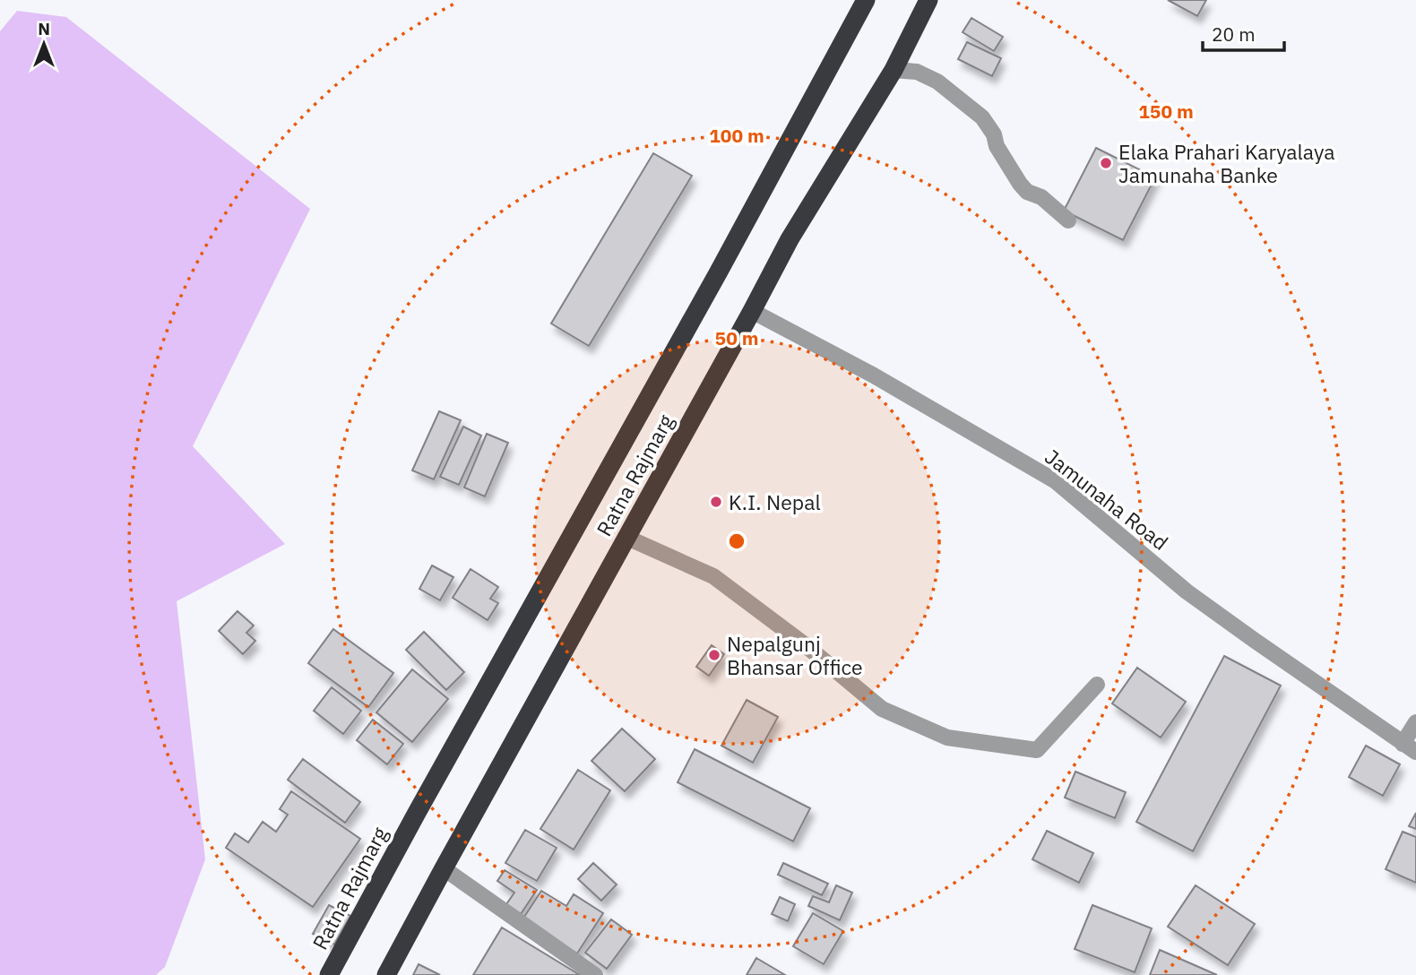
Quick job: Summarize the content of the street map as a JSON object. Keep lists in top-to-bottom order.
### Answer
{
  "streets": {
    "highway": ["Ratna Rajmarg"],
    "street": ["Jamunaha Road"]
  },
  "crossings": [
    ["Ratna Rajmarg", "Jamunaha Road"]
  ],
  "places": ["Elaka Prahari Karyalaya Jamunaha Banke", "K.I. Nepal", "Nepalgunj Bhansar Office"],
  "scale_bar": "20 m",
  "north": "top",
  "rings": ["150 m", "100 m", "50 m"]
}
